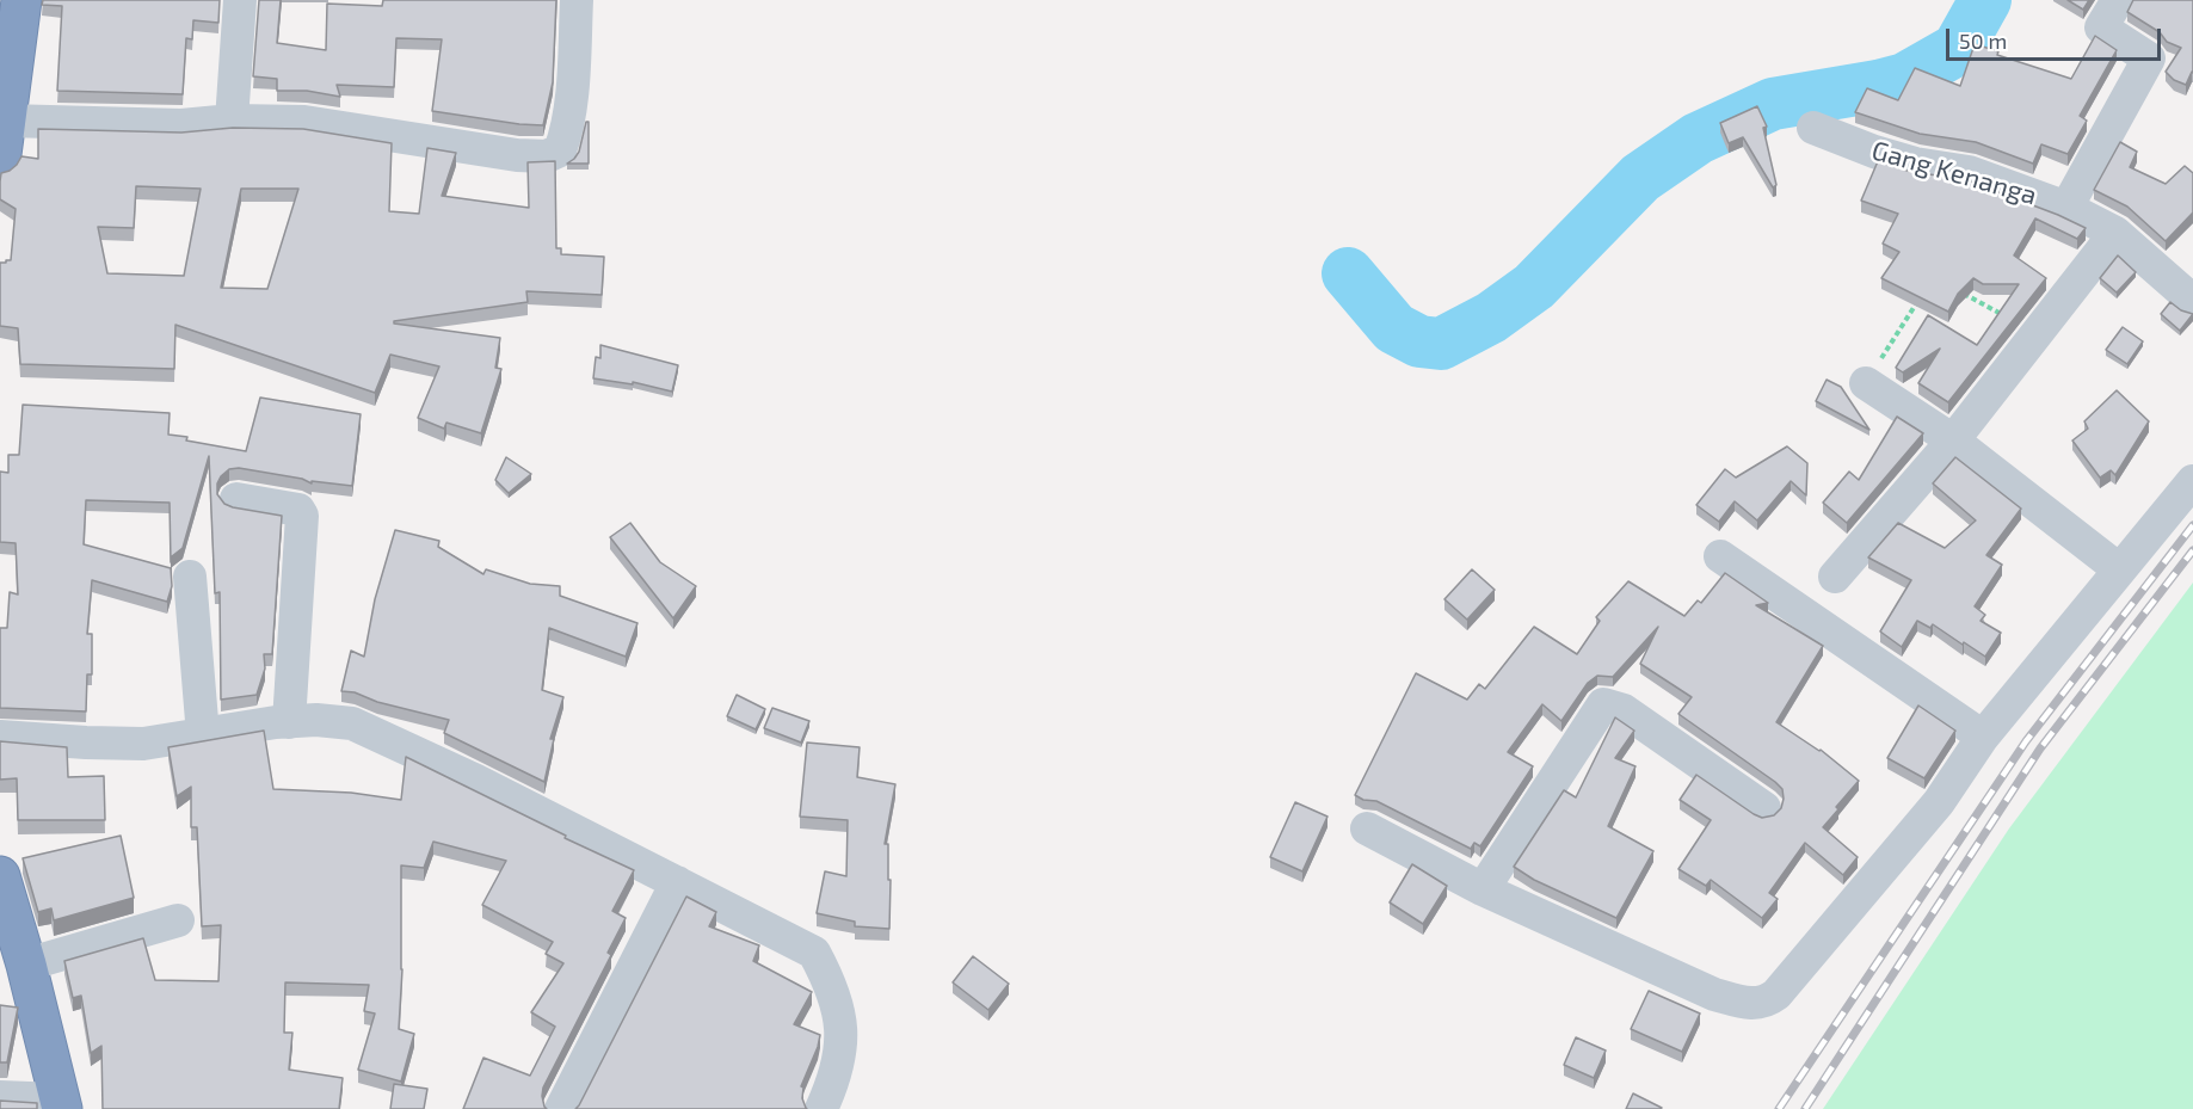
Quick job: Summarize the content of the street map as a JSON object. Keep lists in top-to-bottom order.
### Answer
{
  "streets": {
    "street": ["Gang Kenanga"]
  },
  "scale_bar": "50 m"
}
